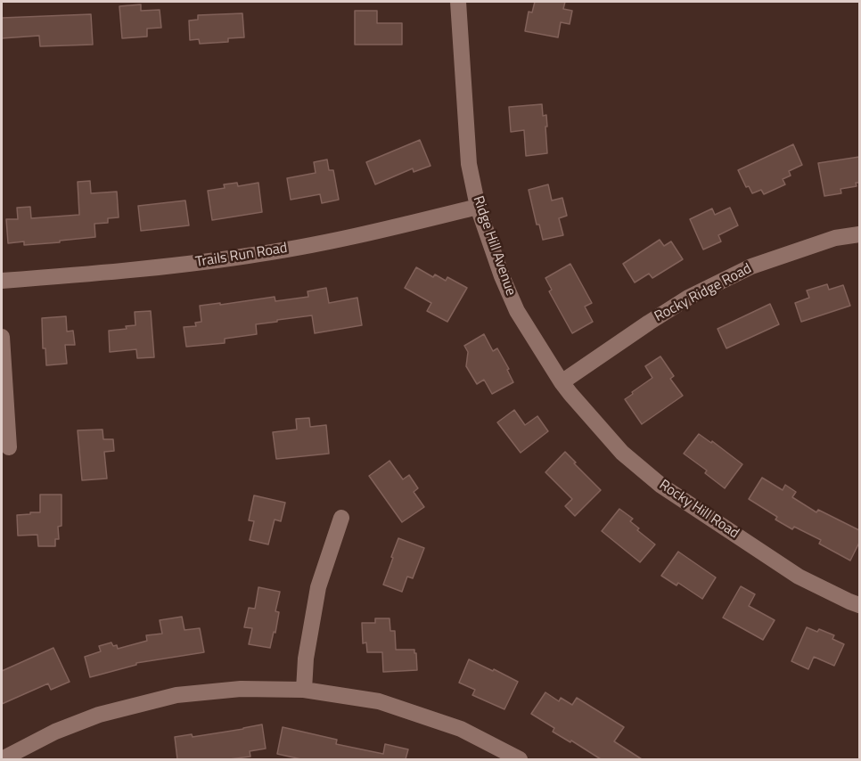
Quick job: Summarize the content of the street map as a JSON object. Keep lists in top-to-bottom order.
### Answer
{
  "streets": {
    "street": [
      "Ridge Hill Avenue",
      "Trails Run Road",
      "Rocky Ridge Road",
      "Rocky Hill Road"
    ]
  },
  "crossings": [
    ["Ridge Hill Avenue", "Trails Run Road"],
    ["Ridge Hill Avenue", "Rocky Ridge Road"],
    ["Ridge Hill Avenue", "Rocky Hill Road"],
    ["Rocky Ridge Road", "Rocky Hill Road"]
  ]
}
